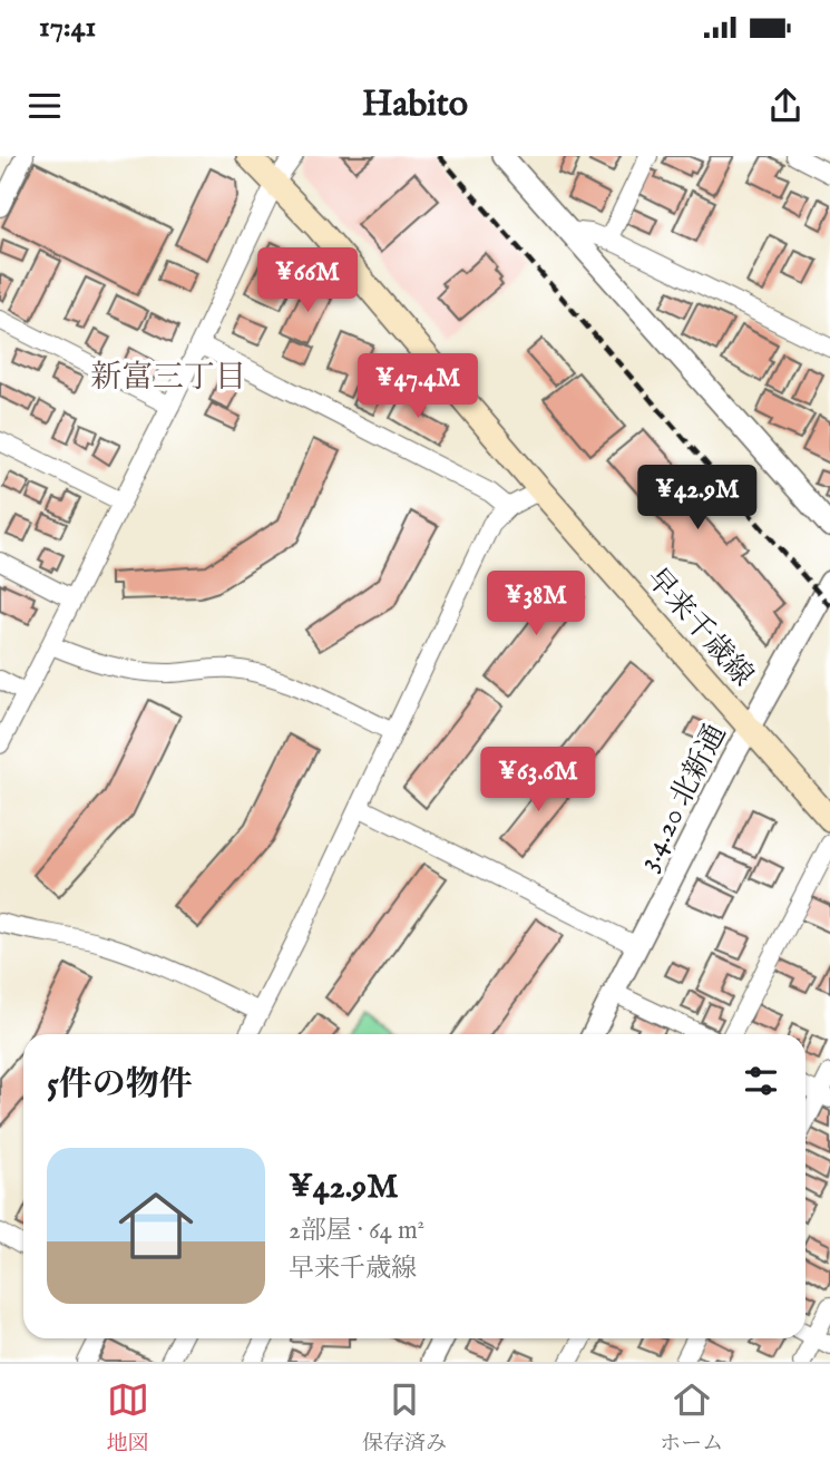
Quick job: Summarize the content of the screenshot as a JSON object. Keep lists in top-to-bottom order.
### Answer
{
  "streets": {
    "main road": ["早来千歳線"],
    "street": ["3.4.20 北新通"]
  },
  "crossings": [
    ["早来千歳線", "3.4.20 北新通"]
  ],
  "districts": ["新富三丁目"],
  "page": {
    "status": "17:41",
    "header": "Habito",
    "price": [
      "¥66M",
      "¥47.4M",
      "¥42.9M",
      "¥38M",
      "¥63.6M"
    ],
    "heading": "5件の物件",
    "list": [
      {
        "name": "¥42.9M",
        "note": "2部屋 · 64 m² · 早来千歳線"
      }
    ],
    "tabs": ["地図", "保存済み", "ホーム"]
  }
}
